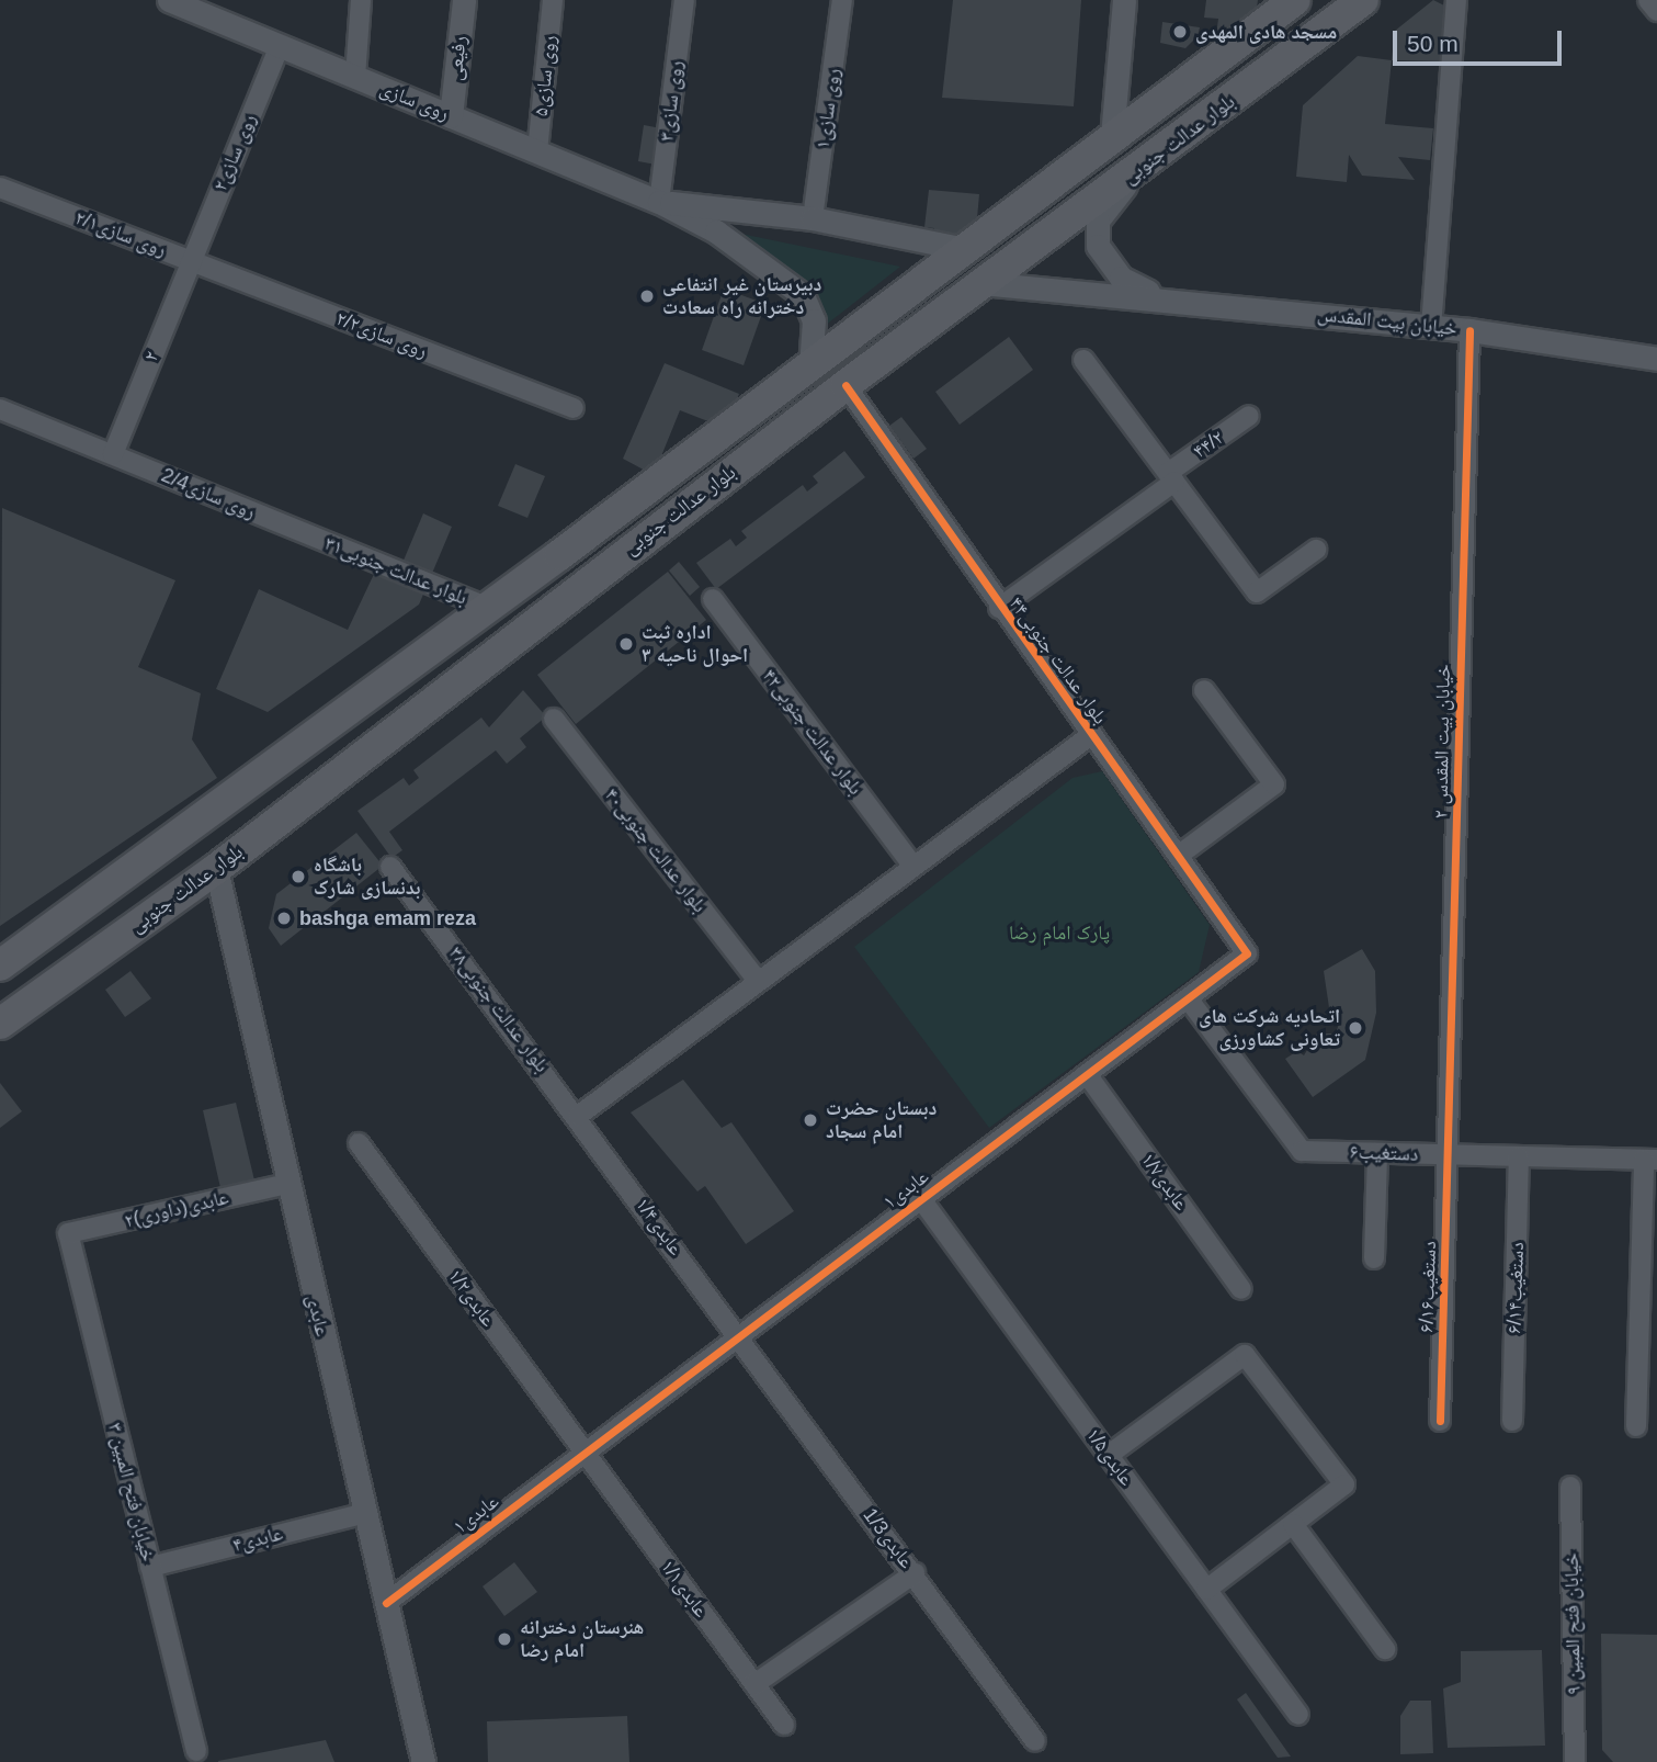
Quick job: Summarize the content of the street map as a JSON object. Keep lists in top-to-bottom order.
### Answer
{
  "streets": {
    "main road": ["بلوار عدالت جنوبی"],
    "street": [
      "رفیعی",
      "روی سازی۵",
      "روی سازی",
      "روی سازی۳",
      "روی سازی۱",
      "روی سازی۲",
      "روی سازی۲/۱",
      "خیابان بیت المقدس",
      "روی سازی۲/۲",
      "۲",
      "۴۴/۲",
      "روی سازی2/4",
      "بلوار عدالت جنوبی۳۱",
      "بلوار عدالت جنوبی۴۴",
      "بلوار عدالت جنوبی۴۲",
      "خیابان بیت المقدس ۲",
      "بلوار عدالت جنوبی۴۰",
      "بلوار عدالت جنوبی۳۸",
      "دستغیب۶",
      "عابدی۱/۷",
      "۱عابدی",
      "۲عابدی(داوری)",
      "عابدی۱/۴",
      "دستغیب۶/۱۶",
      "دستغیب۶/۱۴",
      "عابدی۱/۲",
      "عابدی",
      "عابدی۱/۵",
      "خیابان فتح المبین ۳",
      "عابدی۱",
      "عابدی1/3",
      "عابدی۴",
      "عابدی۱/۱",
      "خیابان فتح المبین ۹"
    ]
  },
  "crossings": [
    ["رفیعی", "روی سازی"],
    ["روی سازی۵", "روی سازی"],
    ["روی سازی", "روی سازی۳"],
    ["روی سازی", "روی سازی۲"],
    ["بلوار عدالت جنوبی", "خیابان بیت المقدس"],
    ["بلوار عدالت جنوبی", "بلوار عدالت جنوبی۳۱"],
    ["بلوار عدالت جنوبی", "بلوار عدالت جنوبی۴۴"],
    ["بلوار عدالت جنوبی", "عابدی"],
    ["روی سازی۲", "روی سازی۲/۱"],
    ["روی سازی۲", "روی سازی۲/۲"],
    ["روی سازی۲", "۲"],
    ["روی سازی۲/۱", "روی سازی۲/۲"],
    ["روی سازی۲/۱", "۲"],
    ["خیابان بیت المقدس", "خیابان بیت المقدس ۲"],
    ["روی سازی۲/۲", "۲"],
    ["۲", "روی سازی2/4"],
    ["۴۴/۲", "بلوار عدالت جنوبی۴۴"],
    ["روی سازی2/4", "بلوار عدالت جنوبی۳۱"],
    ["بلوار عدالت جنوبی۴۴", "۱عابدی"],
    ["خیابان بیت المقدس ۲", "دستغیب۶"],
    ["خیابان بیت المقدس ۲", "دستغیب۶/۱۶"],
    ["بلوار عدالت جنوبی۳۸", "عابدی۱/۴"],
    ["دستغیب۶", "۱عابدی"],
    ["دستغیب۶", "دستغیب۶/۱۶"],
    ["دستغیب۶", "دستغیب۶/۱۴"],
    ["عابدی۱/۷", "۱عابدی"],
    ["۱عابدی", "عابدی۱/۴"],
    ["۱عابدی", "عابدی۱/۲"],
    ["۱عابدی", "عابدی۱/۵"],
    ["۱عابدی", "عابدی۱"],
    ["۱عابدی", "عابدی1/3"],
    ["۱عابدی", "عابدی۱/۱"],
    ["۲عابدی(داوری)", "عابدی"],
    ["۲عابدی(داوری)", "خیابان فتح المبین ۳"],
    ["عابدی۱/۴", "عابدی1/3"],
    ["عابدی۱/۲", "عابدی۱"],
    ["عابدی۱/۲", "عابدی۱/۱"],
    ["عابدی", "عابدی۱"],
    ["عابدی", "عابدی۴"],
    ["خیابان فتح المبین ۳", "عابدی۴"],
    ["عابدی۱", "عابدی۱/۱"]
  ],
  "parks": ["پارک امام رضا"],
  "places": [
    "مسجد هادی المهدی",
    "دبیرستان غیر انتفاعی دخترانه راه سعادت",
    "اداره ثبت احوال ناحیه ۳",
    "باشگاه بدنسازی شارک",
    "bashga emam reza",
    "اتحادیه شرکت های تعاونی کشاورزی",
    "دبستان حضرت امام سجاد",
    "هنرستان دخترانه امام رضا"
  ],
  "scale_bar": "50 m"
}
